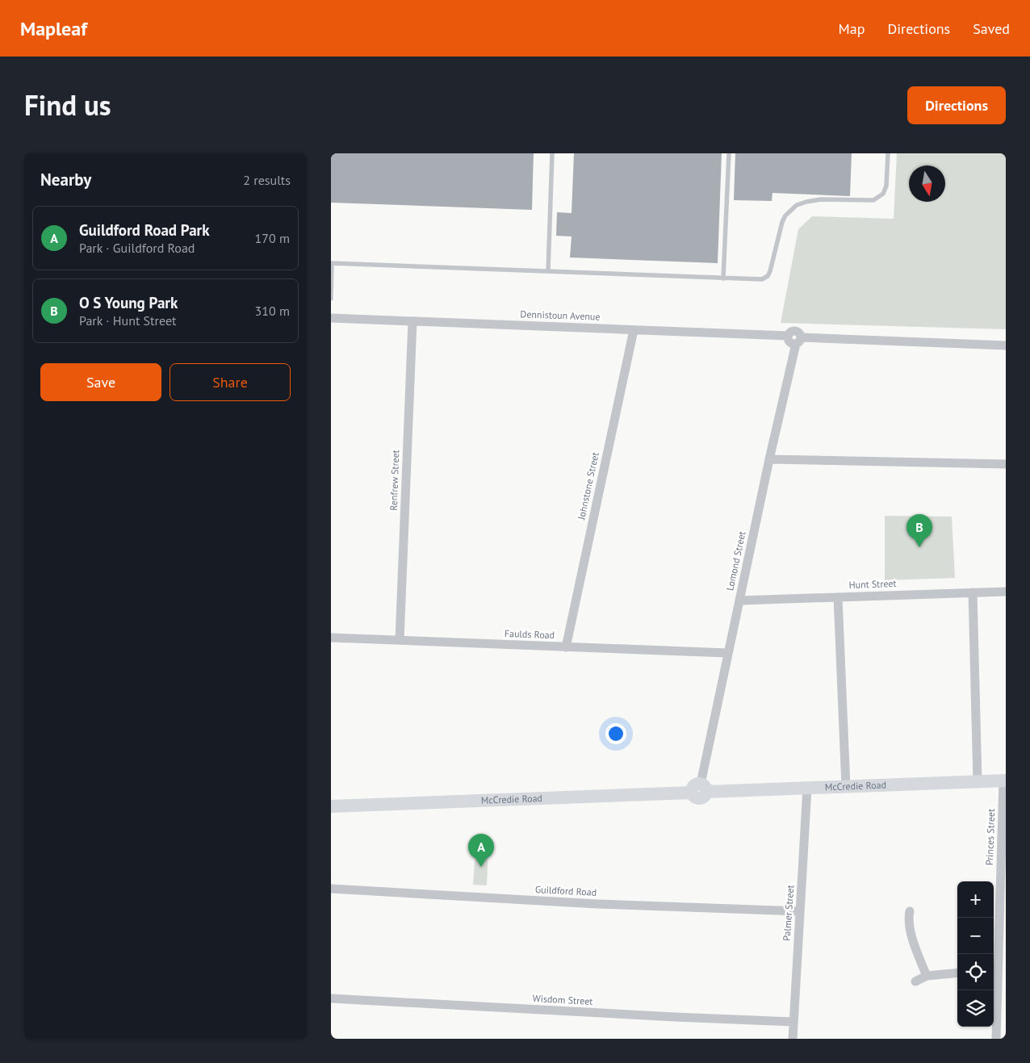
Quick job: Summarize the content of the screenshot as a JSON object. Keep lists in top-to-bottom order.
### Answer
{
  "streets": {
    "main road": ["McCredie Road"],
    "street": [
      "Dennistoun Avenue",
      "Renfrew Street",
      "Johnstone Street",
      "Lomond Street",
      "Hunt Street",
      "Faulds Road",
      "Princes Street",
      "Guildford Road",
      "Palmer Street",
      "Wisdom Street"
    ]
  },
  "crossings": [
    ["Dennistoun Avenue", "Renfrew Street"],
    ["Dennistoun Avenue", "Johnstone Street"],
    ["Dennistoun Avenue", "Lomond Street"],
    ["Renfrew Street", "Faulds Road"],
    ["Johnstone Street", "Faulds Road"],
    ["Lomond Street", "Hunt Street"],
    ["Lomond Street", "Faulds Road"],
    ["Lomond Street", "McCredie Road"],
    ["McCredie Road", "Princes Street"],
    ["McCredie Road", "Palmer Street"],
    ["Guildford Road", "Palmer Street"],
    ["Palmer Street", "Wisdom Street"]
  ],
  "north": "bottom",
  "page": {
    "header": "Mapleaf",
    "nav": ["Map", "Directions", "Saved"],
    "title": "Find us",
    "buttons": [
      "Directions",
      ["Save", "Share"]
    ],
    "heading": ["Nearby", "2 results"],
    "list": [
      {
        "mark": "A",
        "name": "Guildford Road Park",
        "note": "Park · Guildford Road",
        "value": "170 m"
      },
      {
        "mark": "B",
        "name": "O S Young Park",
        "note": "Park · Hunt Street",
        "value": "310 m"
      }
    ],
    "pins": ["B", "A"],
    "map_buttons": ["+", "−"]
  }
}
